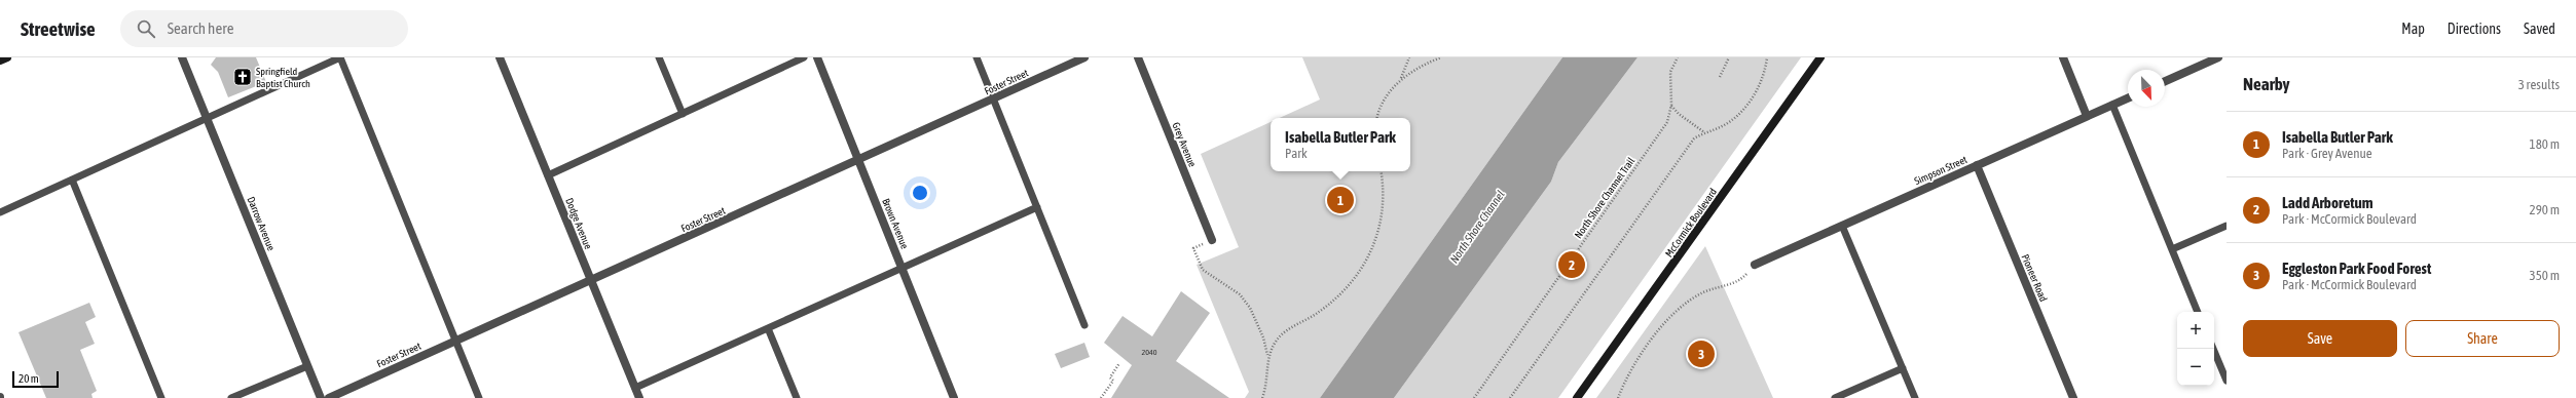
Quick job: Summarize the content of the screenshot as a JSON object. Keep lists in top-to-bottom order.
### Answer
{
  "streets": {
    "main road": ["McCormick Boulevard"],
    "street": [
      "Foster Street",
      "Grey Avenue",
      "Simpson Street",
      "Darrow Avenue",
      "Dodge Avenue",
      "Brown Avenue",
      "Pioneer Road"
    ],
    "path": ["North Shore Channel Trail"]
  },
  "crossings": [
    ["Foster Street", "Dodge Avenue"],
    ["Foster Street", "Brown Avenue"],
    ["Simpson Street", "Pioneer Road"]
  ],
  "water": ["North Shore Channel"],
  "places": {
    "church": ["Springfield Baptist Church"]
  },
  "house_numbers": ["2040"],
  "scale_bar": "20 m",
  "north": "bottom right",
  "page": {
    "header": "Streetwise",
    "search": "Search here",
    "nav": ["Map", "Directions", "Saved"],
    "heading": ["Nearby", "3 results"],
    "list": [
      {
        "mark": "1",
        "name": "Isabella Butler Park",
        "note": "Park · Grey Avenue",
        "value": "180 m"
      },
      {
        "mark": "2",
        "name": "Ladd Arboretum",
        "note": "Park · McCormick Boulevard",
        "value": "290 m"
      },
      {
        "mark": "3",
        "name": "Eggleston Park Food Forest",
        "note": "Park · McCormick Boulevard",
        "value": "350 m"
      }
    ],
    "popup": ["Isabella Butler Park", "Park"],
    "pins": ["1", "2", "3"],
    "buttons": ["Save", "Share"],
    "map_buttons": ["+", "−"],
    "scale": "20 m"
  }
}
